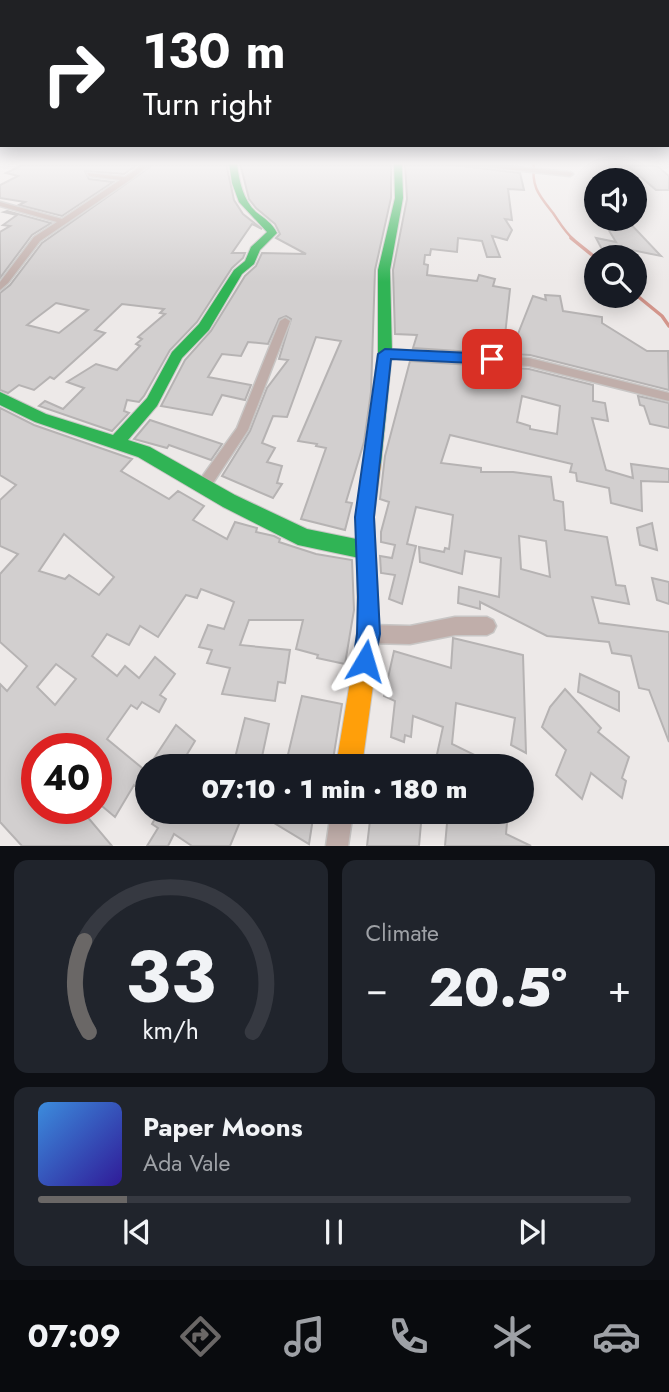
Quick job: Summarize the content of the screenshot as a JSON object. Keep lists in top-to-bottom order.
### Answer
{
  "page": {
    "turn": ["130 m", "Turn right"],
    "limit": "40",
    "trip": "07:10 · 1 min · 180 m",
    "tile": "Climate",
    "heat": ["−", "20.5°", "+"],
    "song": ["Paper Moons", "Ada Vale"],
    "tabs": "07:09",
    "gauge": ["33", "km/h"]
  }
}
